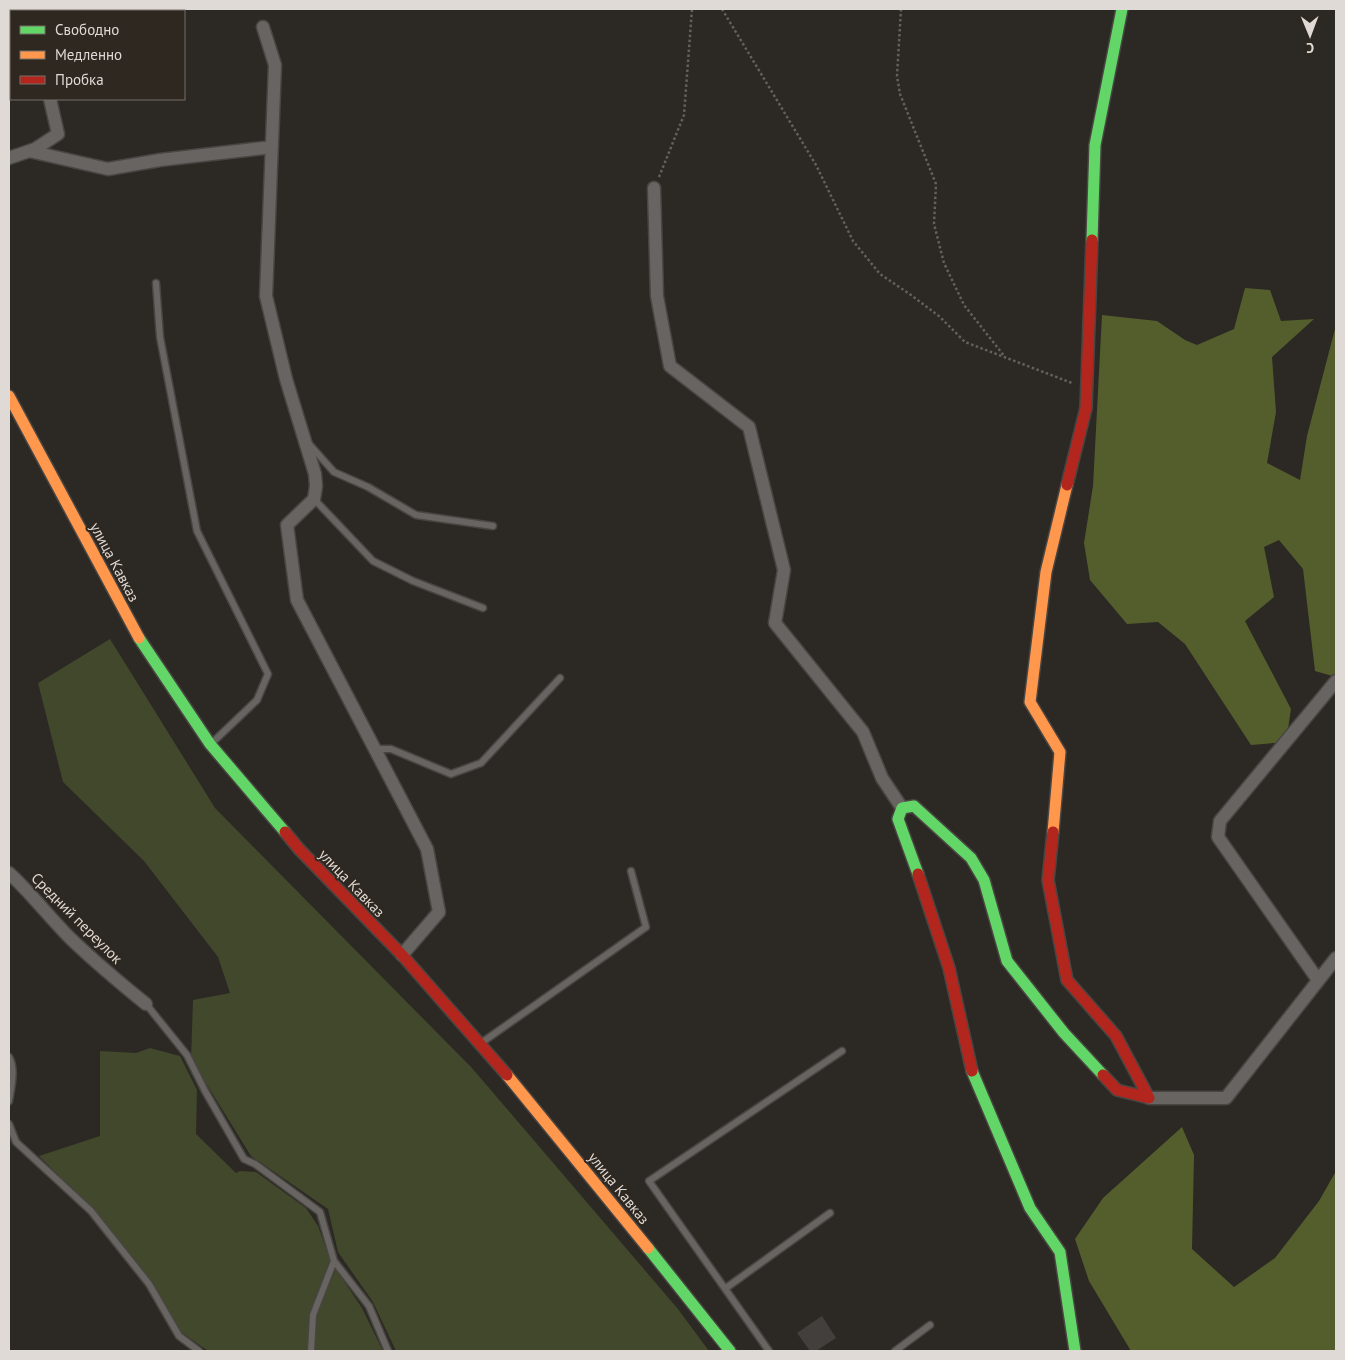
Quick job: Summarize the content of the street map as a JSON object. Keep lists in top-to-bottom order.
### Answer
{
  "streets": {
    "main road": ["улица Кавказ"],
    "street": ["Средний переулок"]
  },
  "legend": ["Свободно", "Медленно", "Пробка"],
  "north": "bottom"
}
